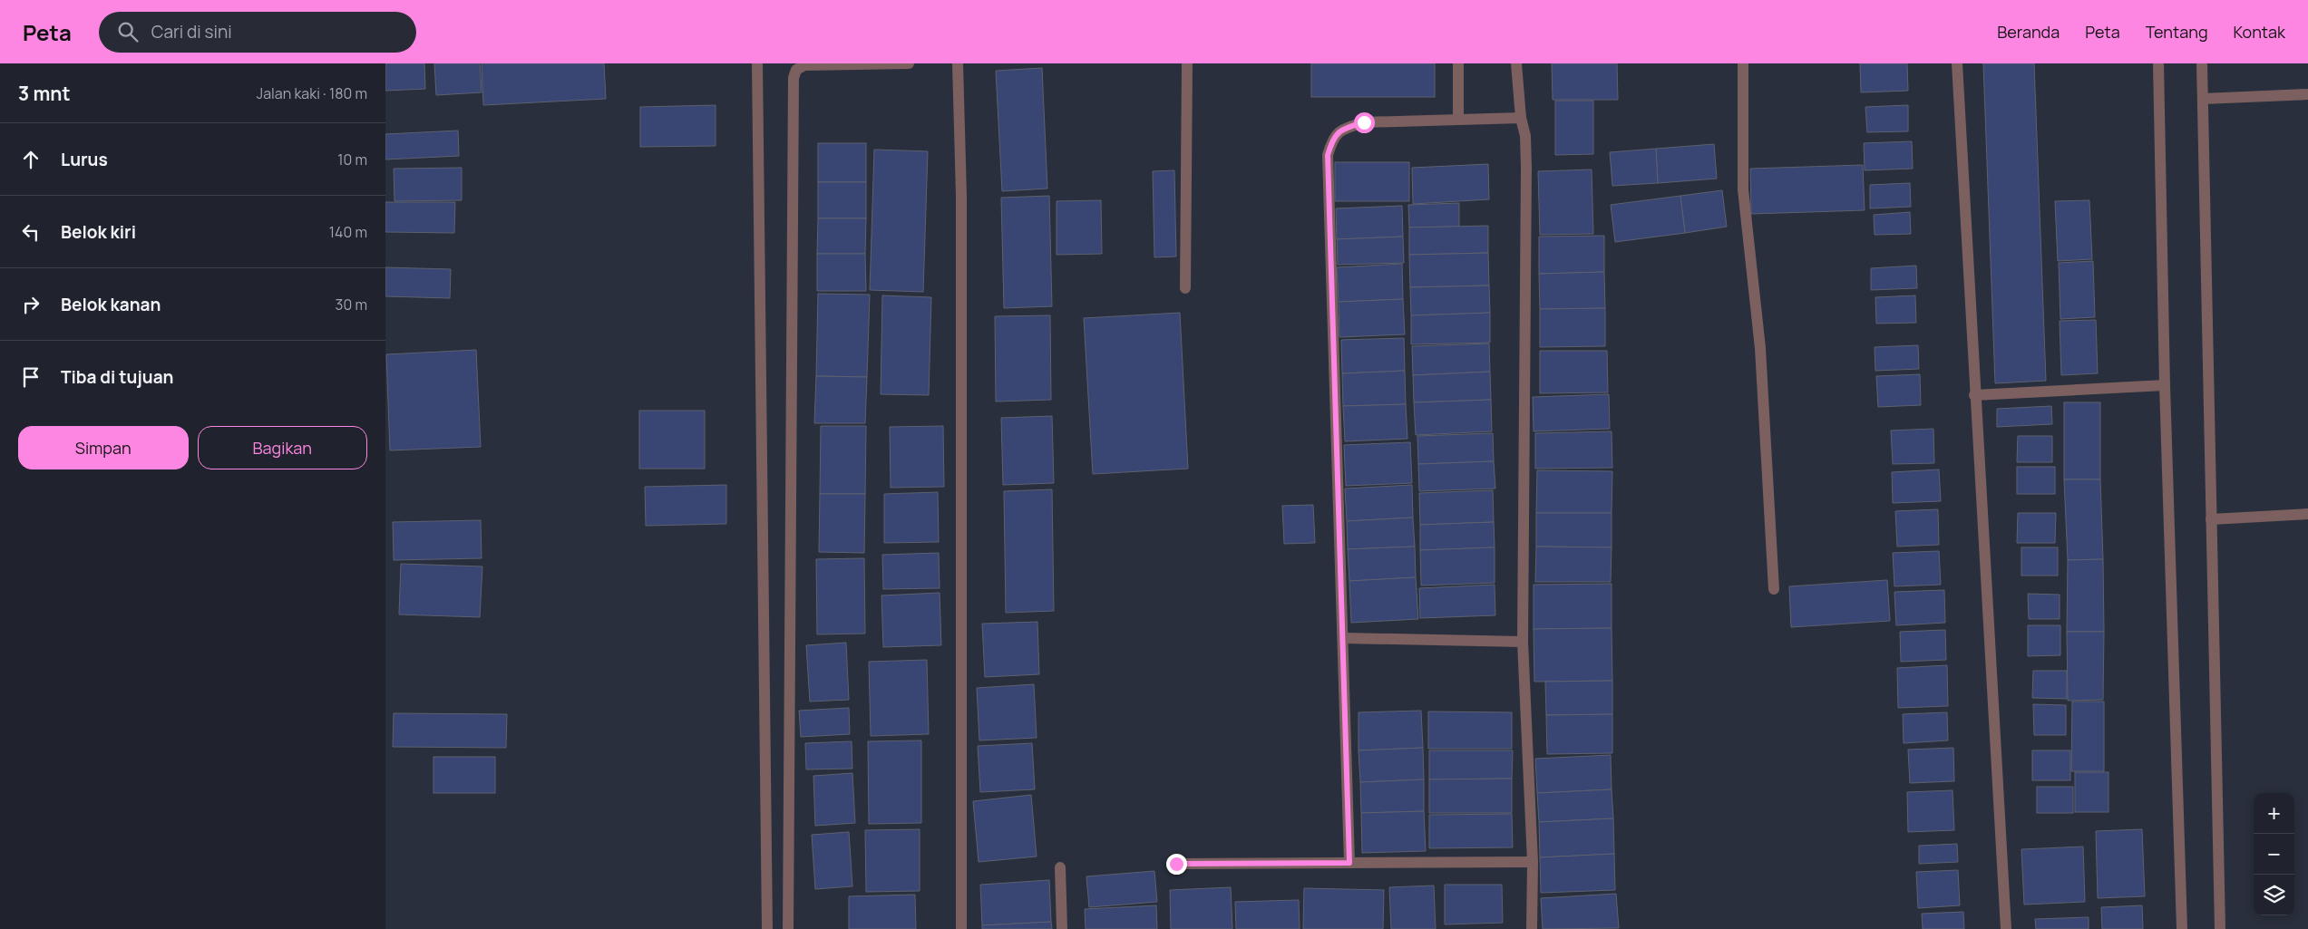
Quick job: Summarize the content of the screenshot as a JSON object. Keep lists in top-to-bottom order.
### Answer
{
  "page": {
    "header": "Peta",
    "search": "Cari di sini",
    "nav": [
      "Beranda",
      "Peta",
      "Tentang",
      "Kontak"
    ],
    "heading": ["3 mnt", "Jalan kaki · 180 m"],
    "list": [
      ["Lurus", "10 m"],
      ["Belok kiri", "140 m"],
      ["Belok kanan", "30 m"],
      "Tiba di tujuan"
    ],
    "buttons": ["Simpan", "Bagikan"],
    "map_buttons": ["+", "−"]
  }
}
